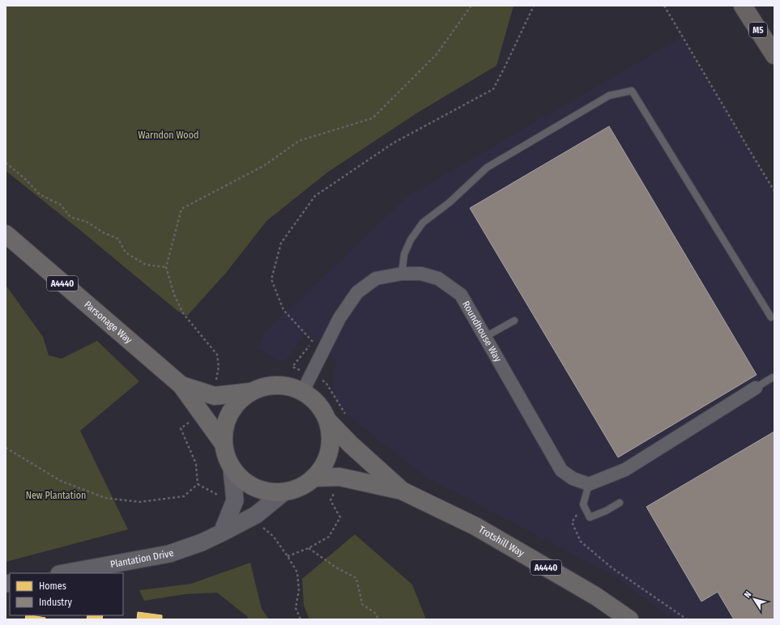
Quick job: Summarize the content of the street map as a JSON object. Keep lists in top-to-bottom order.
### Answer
{
  "streets": {
    "highway": ["M5"],
    "main road": ["A4440", "Parsonage Way", "Trotshill Way"],
    "street": ["Roundhouse Way", "Plantation Drive"]
  },
  "crossings": [
    ["Parsonage Way", "Roundhouse Way"],
    ["Parsonage Way", "Trotshill Way"],
    ["Parsonage Way", "Plantation Drive"],
    ["Roundhouse Way", "Trotshill Way"],
    ["Roundhouse Way", "Plantation Drive"],
    ["Trotshill Way", "Plantation Drive"]
  ],
  "parks": ["Warndon Wood", "New Plantation"],
  "legend": ["Homes", "Industry"],
  "north": "top left"
}
